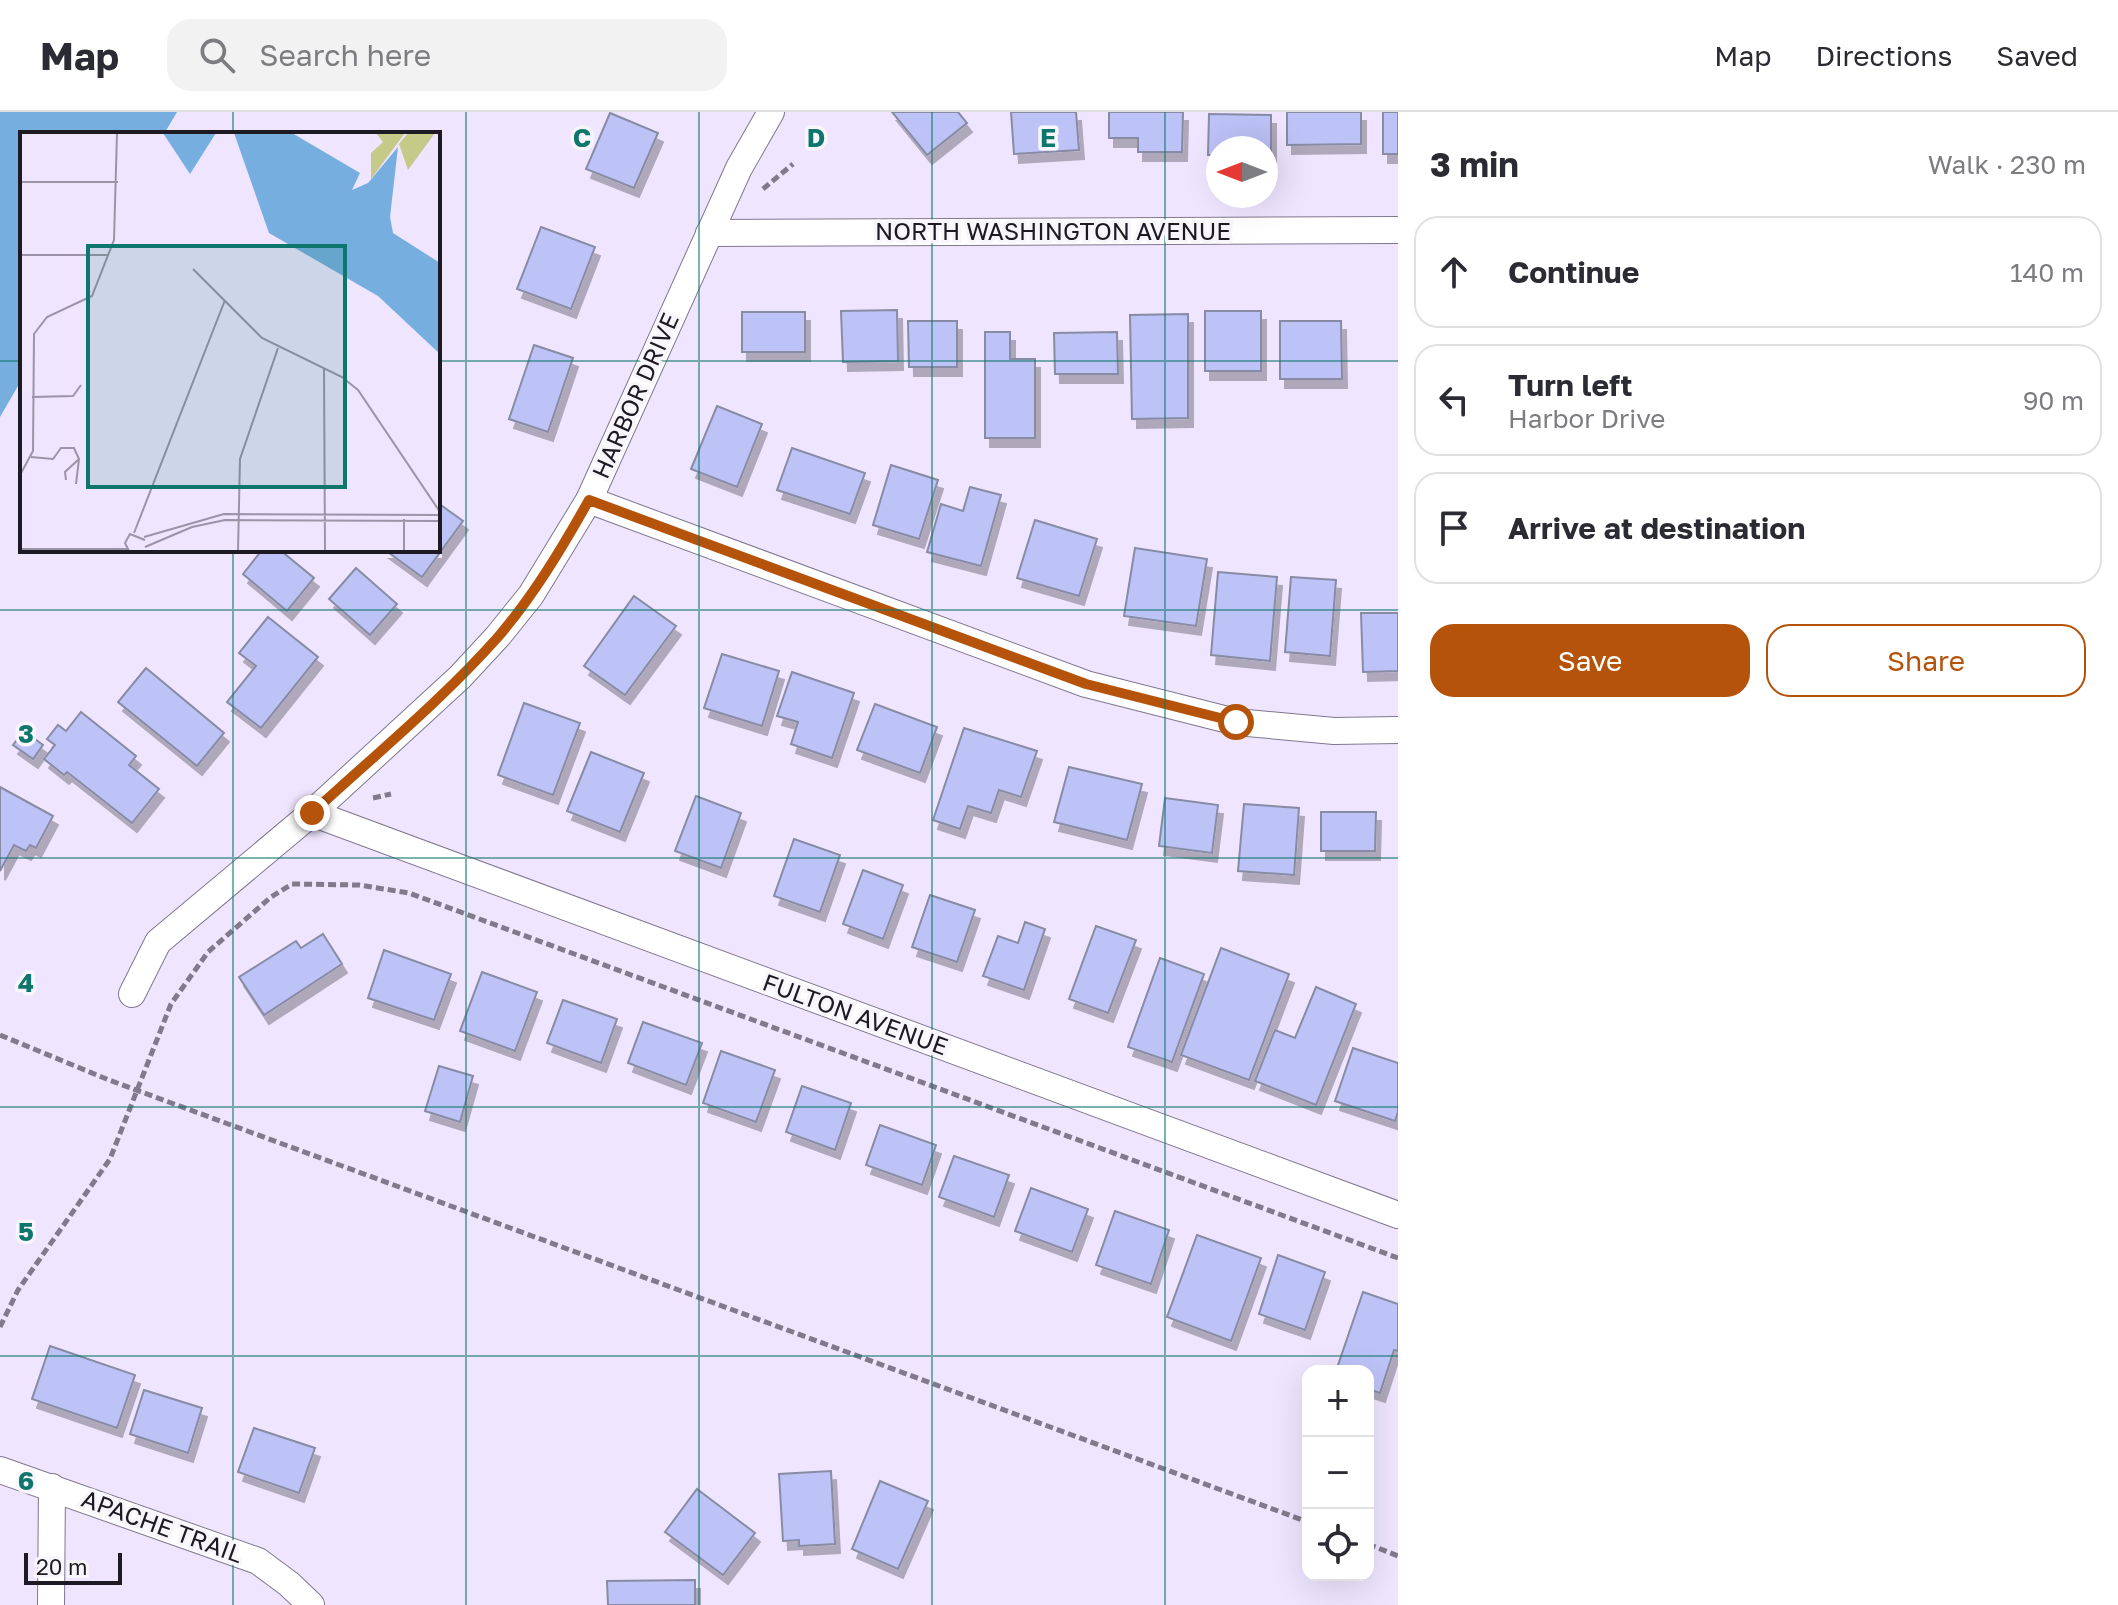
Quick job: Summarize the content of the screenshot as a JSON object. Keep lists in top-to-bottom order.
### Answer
{
  "streets": {
    "street": [
      "NORTH WASHINGTON AVENUE",
      "HARBOR DRIVE",
      "FULTON AVENUE",
      "APACHE TRAIL"
    ]
  },
  "crossings": [
    ["NORTH WASHINGTON AVENUE", "HARBOR DRIVE"],
    ["HARBOR DRIVE", "FULTON AVENUE"]
  ],
  "scale_bar": "20 m",
  "north": "left",
  "page": {
    "header": "Map",
    "search": "Search here",
    "nav": ["Map", "Directions", "Saved"],
    "heading": ["3 min", "Walk · 230 m"],
    "list": [
      ["Continue", "140 m"],
      ["Turn left", "Harbor Drive", "90 m"],
      "Arrive at destination"
    ],
    "buttons": ["Save", "Share"],
    "map_buttons": ["+", "−"],
    "scale": "20 m"
  },
  "grid": {
    "columns": ["C", "D", "E"],
    "rows": [
      "3",
      "4",
      "5",
      "6"
    ]
  }
}
